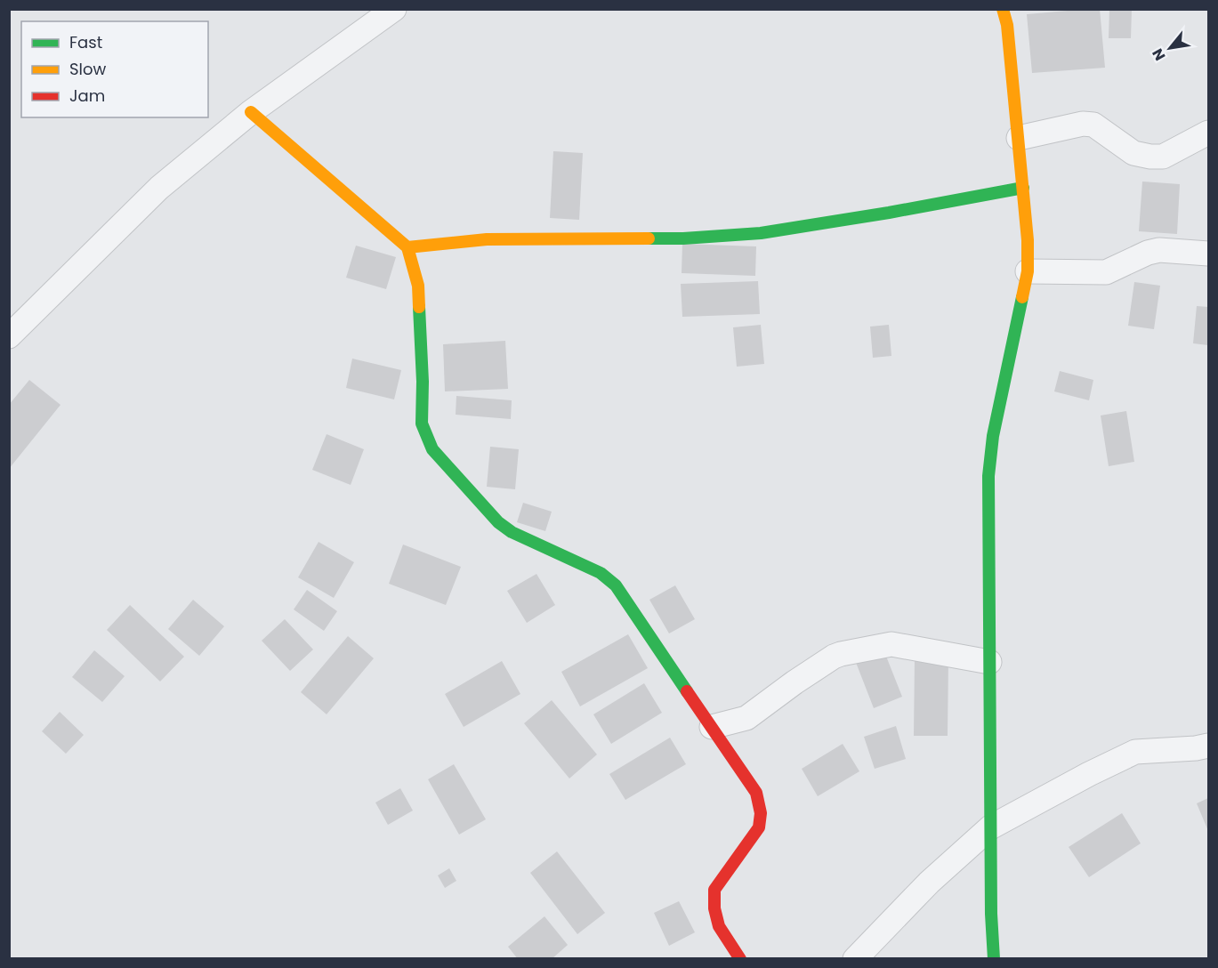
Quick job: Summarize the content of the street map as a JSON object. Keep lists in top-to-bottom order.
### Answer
{
  "legend": ["Fast", "Slow", "Jam"],
  "north": "bottom left"
}
